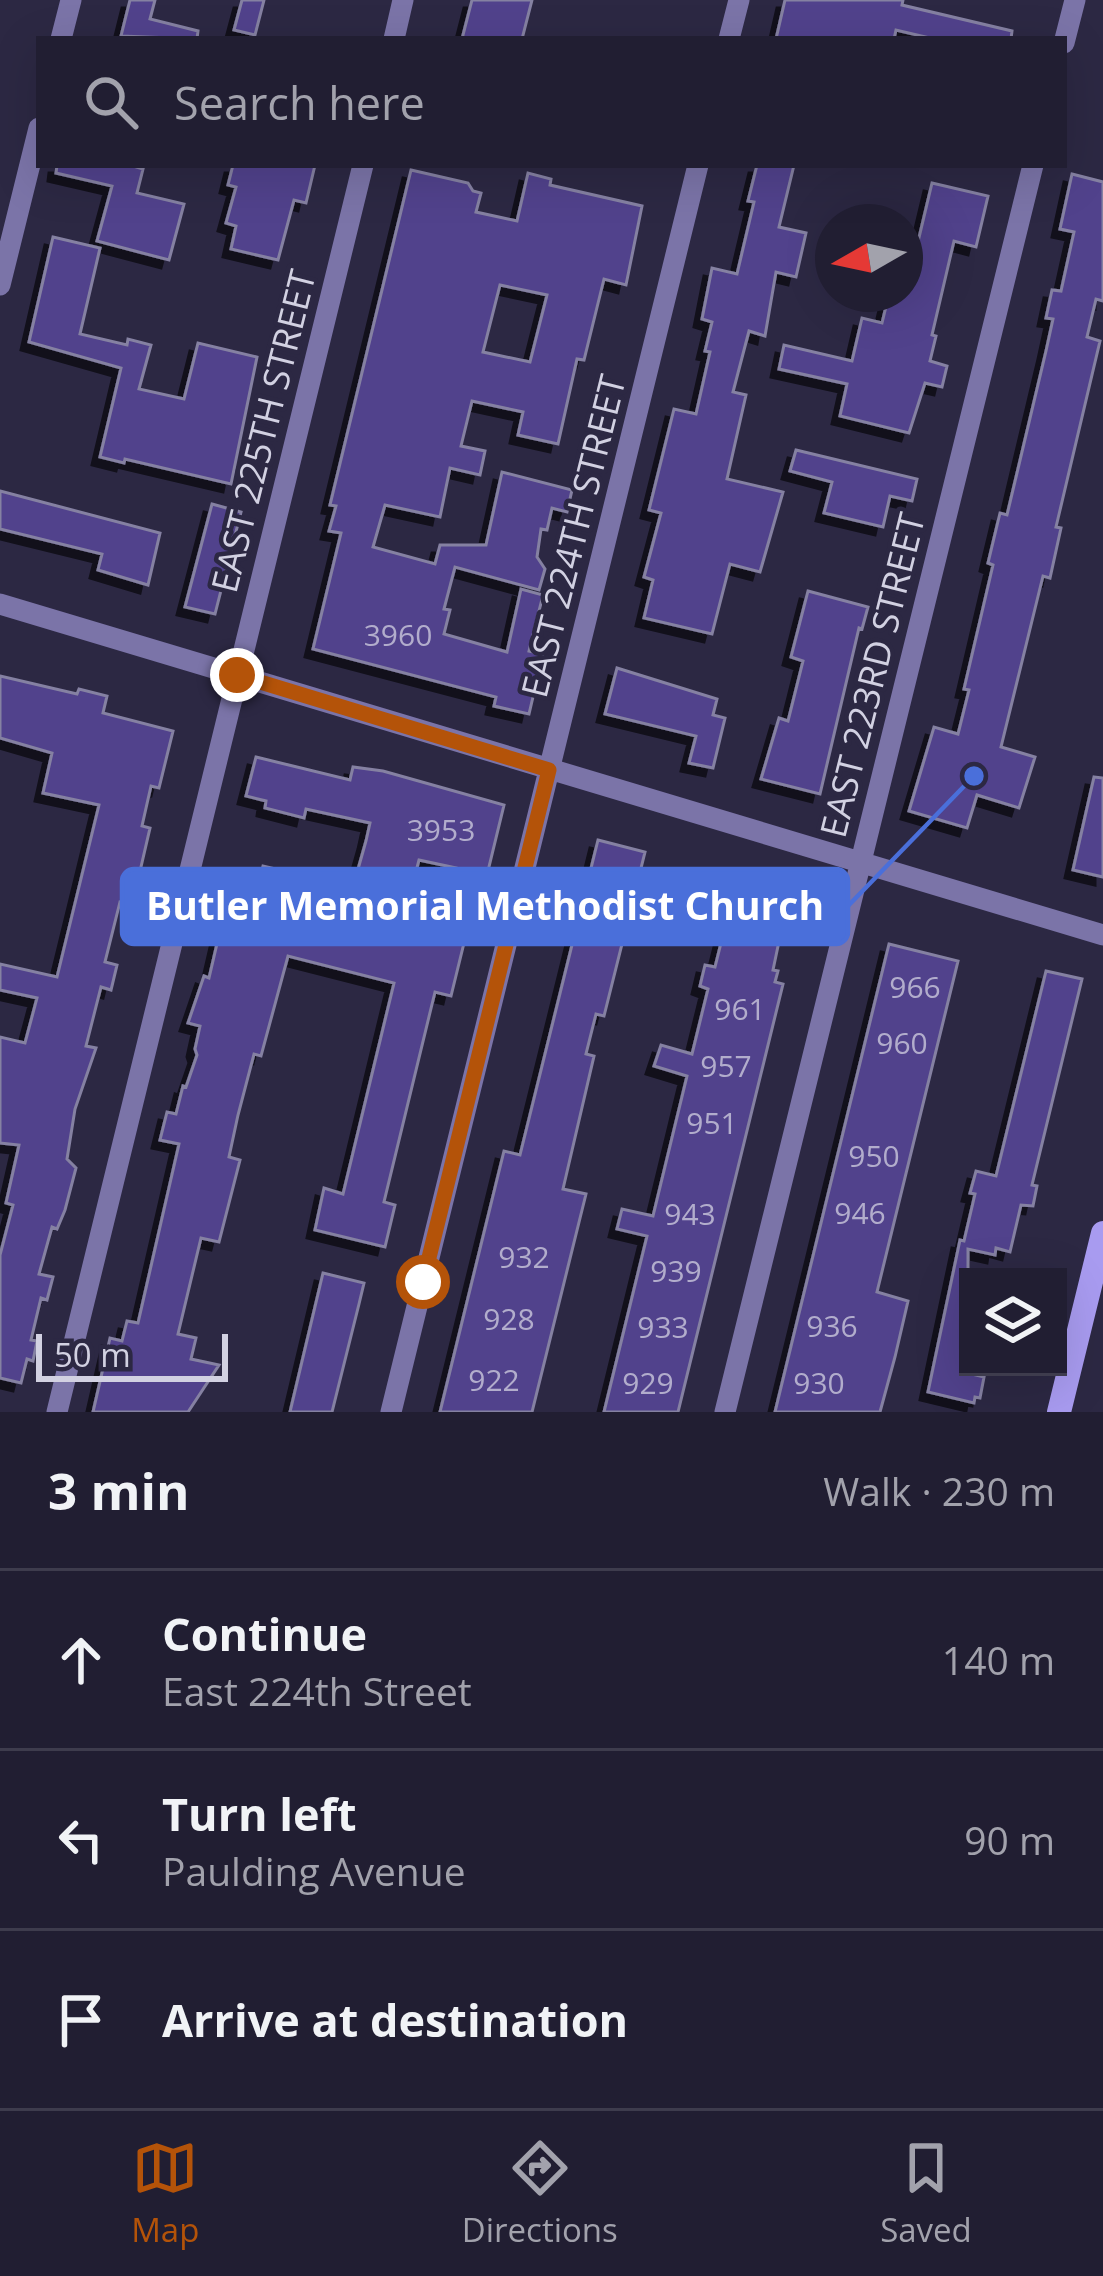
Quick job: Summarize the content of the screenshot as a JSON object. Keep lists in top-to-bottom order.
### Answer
{
  "streets": {
    "street": ["EAST 225TH STREET", "EAST 224TH STREET", "EAST 223RD STREET"]
  },
  "places": ["Butler Memorial Methodist Church"],
  "house_numbers": [
    "3960",
    "3953",
    "966",
    "961",
    "960",
    "957",
    "951",
    "950",
    "946",
    "943",
    "932",
    "939",
    "928",
    "936",
    "933",
    "922",
    "929",
    "930"
  ],
  "scale_bar": "50 m",
  "north": "left",
  "page": {
    "search": "Search here",
    "scale": "50 m",
    "heading": ["3 min", "Walk · 230 m"],
    "list": [
      ["Continue", "East 224th Street", "140 m"],
      ["Turn left", "Paulding Avenue", "90 m"],
      "Arrive at destination"
    ],
    "nav": ["Map", "Directions", "Saved"]
  }
}
